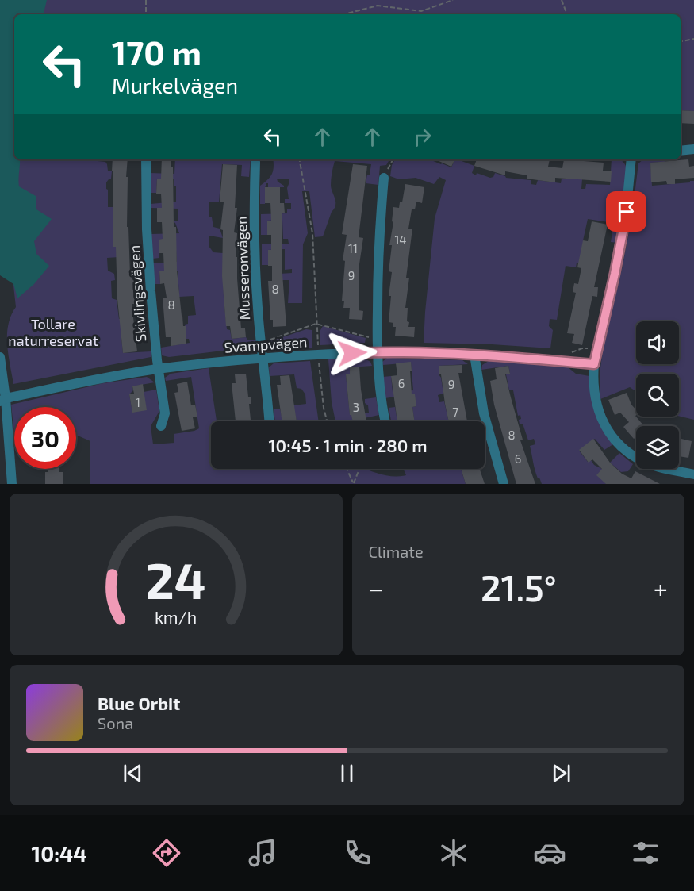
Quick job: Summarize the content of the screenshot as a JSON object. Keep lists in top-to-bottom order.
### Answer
{
  "streets": {
    "street": ["Musseronvägen", "Skivlingsvägen", "Svampvägen"]
  },
  "crossings": [
    ["Musseronvägen", "Svampvägen"],
    ["Skivlingsvägen", "Svampvägen"]
  ],
  "parks": ["Tollare naturreservat"],
  "house_numbers": [
    "14",
    "11",
    "9",
    "8",
    "8",
    "6",
    "9",
    "1",
    "3",
    "7",
    "8",
    "6"
  ],
  "page": {
    "turn": ["170 m", "Murkelvägen"],
    "limit": "30",
    "trip": "10:45 · 1 min · 280 m",
    "tile": "Climate",
    "heat": ["−", "21.5°", "+"],
    "song": ["Blue Orbit", "Sona"],
    "tabs": "10:44",
    "gauge": ["24", "km/h"]
  }
}
